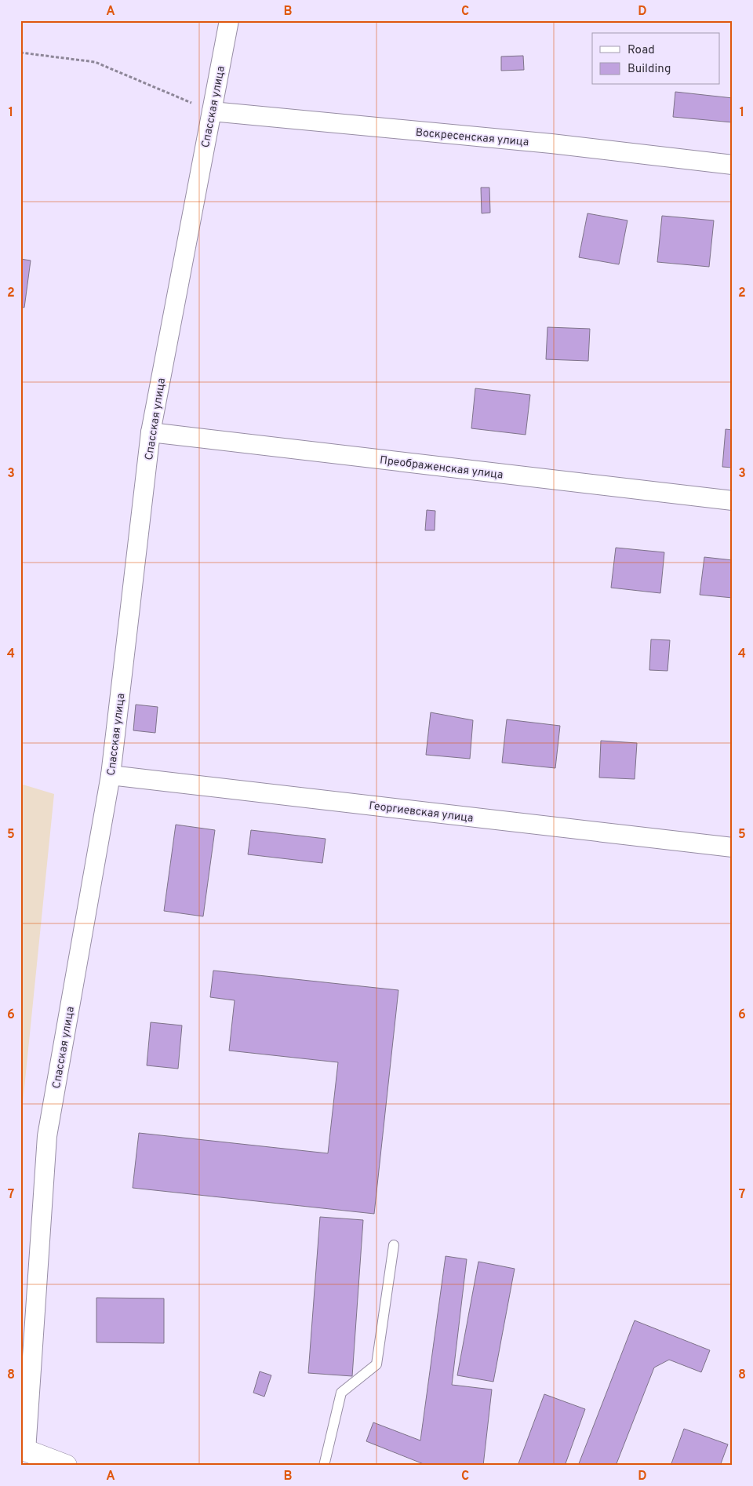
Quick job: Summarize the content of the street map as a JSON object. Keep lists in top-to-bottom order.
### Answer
{
  "streets": {
    "street": [
      "Спасская улица",
      "Воскресенская улица",
      "Преображенская улица",
      "Георгиевская улица"
    ]
  },
  "crossings": [
    ["Спасская улица", "Воскресенская улица"],
    ["Спасская улица", "Преображенская улица"],
    ["Спасская улица", "Георгиевская улица"]
  ],
  "legend": ["Road", "Building"],
  "grid": {
    "columns": [
      "A",
      "B",
      "C",
      "D"
    ],
    "rows": [
      "1",
      "2",
      "3",
      "4",
      "5",
      "6",
      "7",
      "8"
    ]
  }
}
